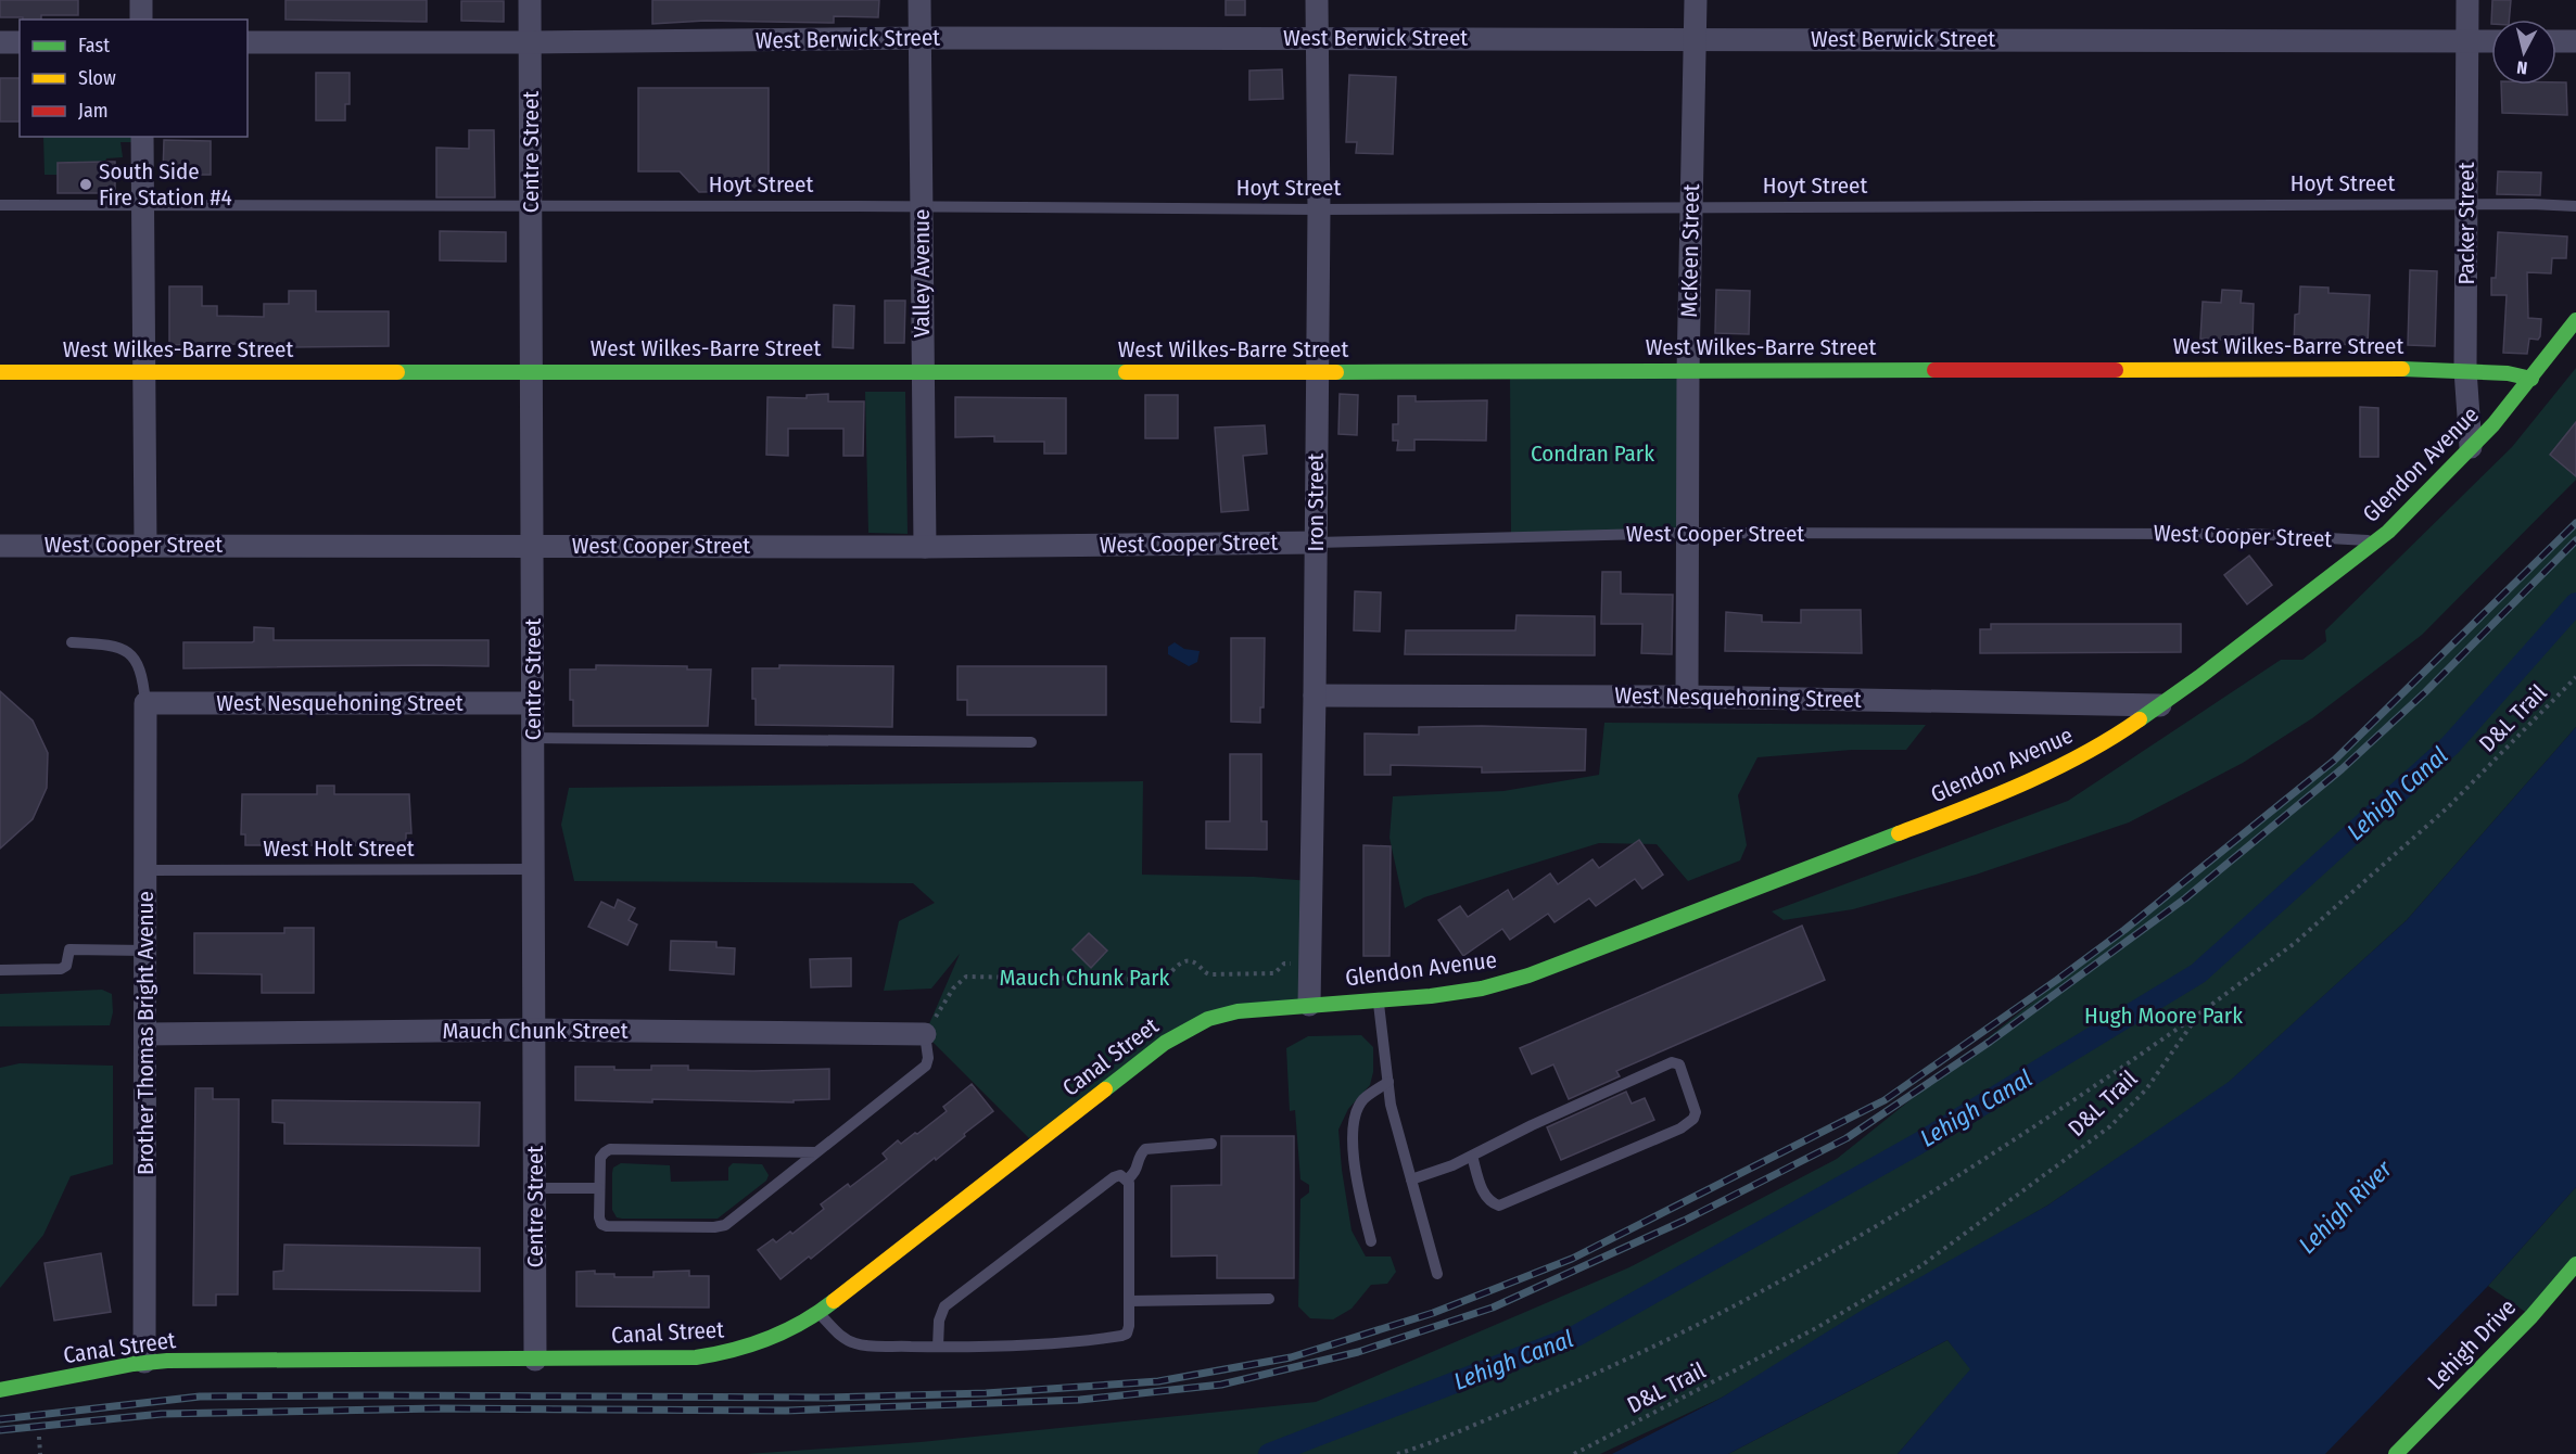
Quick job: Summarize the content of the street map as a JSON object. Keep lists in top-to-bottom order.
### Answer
{
  "streets": {
    "street": [
      "West Berwick Street",
      "Centre Street",
      "Packer Street",
      "McKeen Street",
      "Valley Avenue",
      "West Wilkes-Barre Street",
      "Glendon Avenue",
      "Iron Street",
      "West Cooper Street",
      "West Nesquehoning Street",
      "Mauch Chunk Street",
      "Brother Thomas Bright Avenue",
      "Canal Street",
      "Lehigh Drive"
    ],
    "lane": ["Hoyt Street", "West Holt Street"],
    "path": ["D&L Trail"]
  },
  "crossings": [
    ["West Berwick Street", "Centre Street"],
    ["West Berwick Street", "Packer Street"],
    ["West Berwick Street", "McKeen Street"],
    ["West Berwick Street", "Valley Avenue"],
    ["West Berwick Street", "Iron Street"],
    ["Centre Street", "Hoyt Street"],
    ["Centre Street", "West Wilkes-Barre Street"],
    ["Centre Street", "West Cooper Street"],
    ["Centre Street", "West Nesquehoning Street"],
    ["Centre Street", "West Holt Street"],
    ["Centre Street", "Mauch Chunk Street"],
    ["Centre Street", "Canal Street"],
    ["Hoyt Street", "Packer Street"],
    ["Hoyt Street", "McKeen Street"],
    ["Hoyt Street", "Valley Avenue"],
    ["Hoyt Street", "Iron Street"],
    ["Packer Street", "West Wilkes-Barre Street"],
    ["Packer Street", "Glendon Avenue"],
    ["McKeen Street", "West Wilkes-Barre Street"],
    ["McKeen Street", "West Cooper Street"],
    ["McKeen Street", "West Nesquehoning Street"],
    ["Valley Avenue", "West Wilkes-Barre Street"],
    ["Valley Avenue", "West Cooper Street"],
    ["West Wilkes-Barre Street", "Glendon Avenue"],
    ["West Wilkes-Barre Street", "Iron Street"],
    ["Glendon Avenue", "Iron Street"],
    ["Glendon Avenue", "West Cooper Street"],
    ["Glendon Avenue", "West Nesquehoning Street"],
    ["Glendon Avenue", "Canal Street"],
    ["Iron Street", "West Cooper Street"],
    ["Iron Street", "West Nesquehoning Street"],
    ["Iron Street", "Canal Street"],
    ["West Nesquehoning Street", "Brother Thomas Bright Avenue"],
    ["West Holt Street", "Brother Thomas Bright Avenue"],
    ["Mauch Chunk Street", "Brother Thomas Bright Avenue"],
    ["Brother Thomas Bright Avenue", "Canal Street"]
  ],
  "water": ["Lehigh Canal", "Lehigh River"],
  "parks": ["Condran Park", "Mauch Chunk Park", "Hugh Moore Park"],
  "places": ["South Side Fire Station #4"],
  "legend": ["Fast", "Slow", "Jam"],
  "north": "bottom"
}
